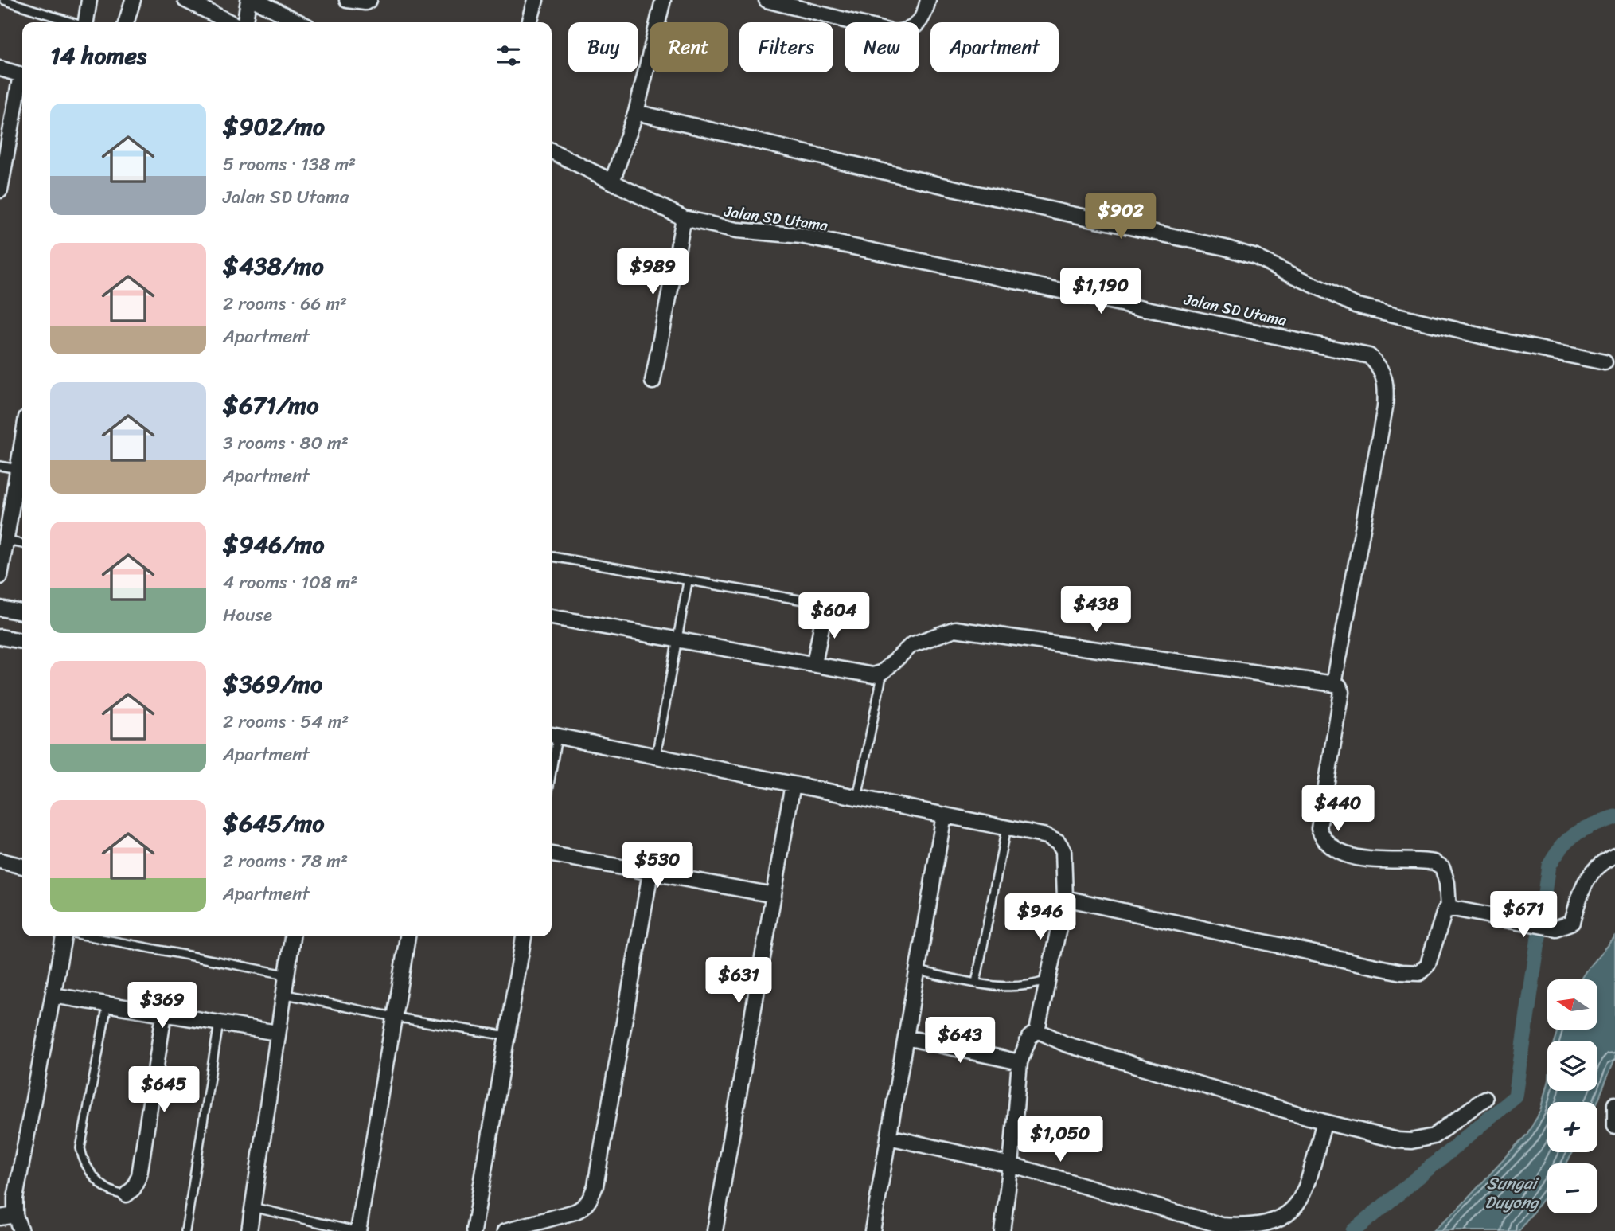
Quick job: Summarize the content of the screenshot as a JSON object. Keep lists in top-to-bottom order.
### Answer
{
  "streets": {
    "street": ["Jalan SD Utama"]
  },
  "water": ["Sungai Duyong"],
  "north": "left",
  "page": {
    "chip": [
      "Buy",
      "Rent",
      "Filters",
      "New",
      "Apartment"
    ],
    "heading": "14 homes",
    "list": [
      {
        "name": "$902/mo",
        "note": "5 rooms · 138 m² · Jalan SD Utama"
      },
      {
        "name": "$438/mo",
        "note": "2 rooms · 66 m² · Apartment"
      },
      {
        "name": "$671/mo",
        "note": "3 rooms · 80 m² · Apartment"
      },
      {
        "name": "$946/mo",
        "note": "4 rooms · 108 m² · House"
      },
      {
        "name": "$369/mo",
        "note": "2 rooms · 54 m² · Apartment"
      },
      {
        "name": "$645/mo",
        "note": "2 rooms · 78 m² · Apartment"
      }
    ],
    "price": [
      "$902",
      "$989",
      "$1,190",
      "$438",
      "$604",
      "$440",
      "$530",
      "$671",
      "$946",
      "$631",
      "$369",
      "$643",
      "$645",
      "$1,050"
    ],
    "map_buttons": ["+", "−"]
  }
}
